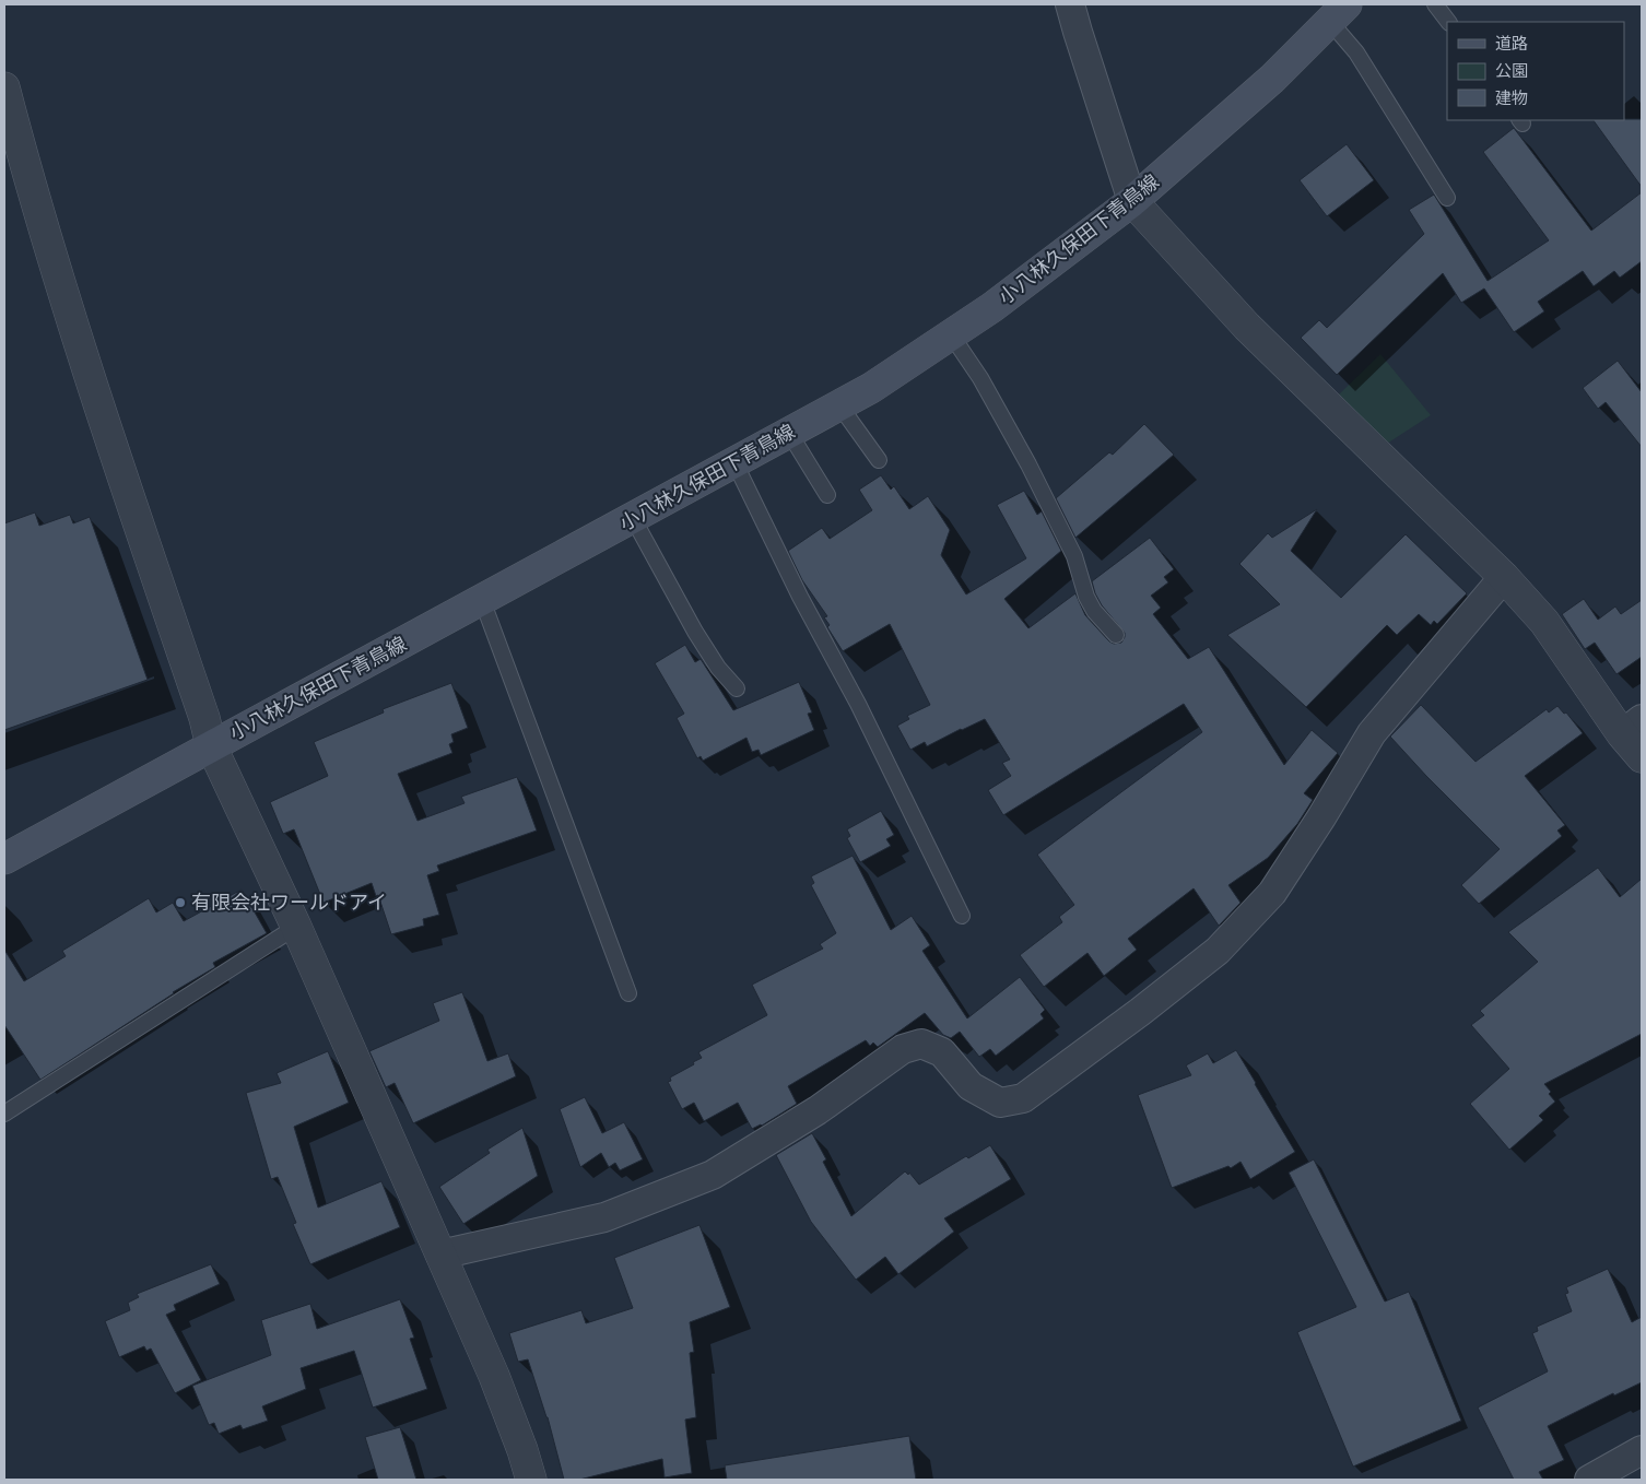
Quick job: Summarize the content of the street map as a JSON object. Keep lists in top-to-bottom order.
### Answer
{
  "streets": {
    "main road": ["小八林久保田下青鳥線"]
  },
  "places": ["有限会社ワールドアイ"],
  "legend": ["道路", "公園", "建物"]
}
